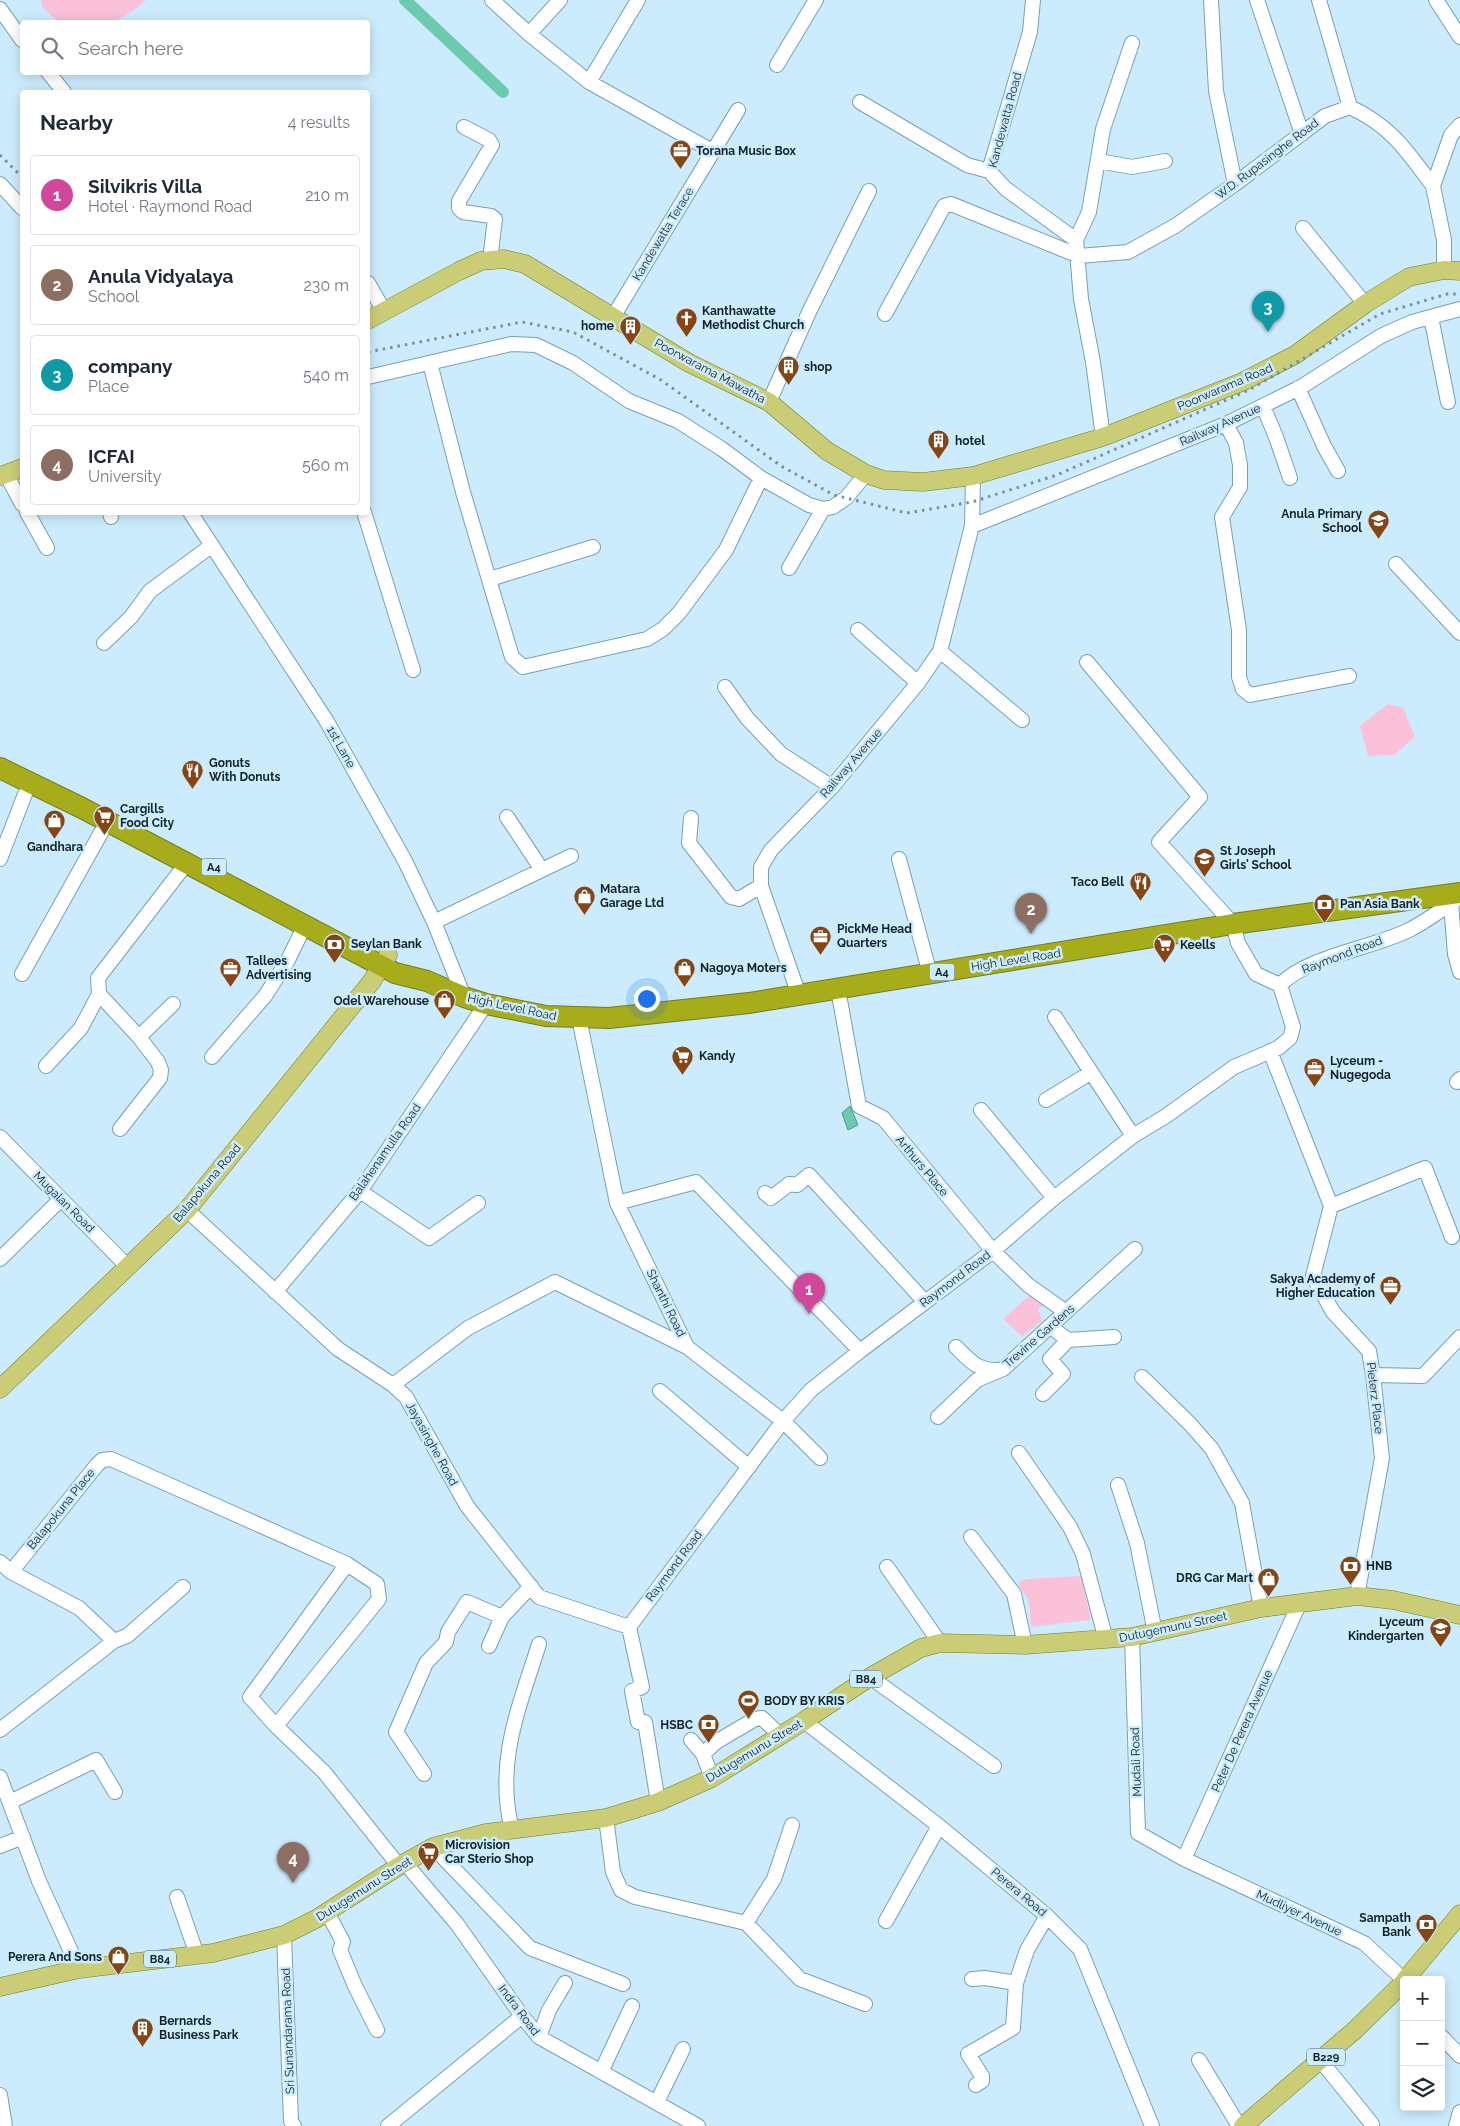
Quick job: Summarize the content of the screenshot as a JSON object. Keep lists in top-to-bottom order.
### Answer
{
  "streets": {
    "highway": ["A4", "High Level Road"],
    "main road": [
      "Poorwarama Mawatha",
      "Poorwarama Road",
      "Balapokuna Road",
      "Dutugemunu Street",
      "B84",
      "B229"
    ],
    "street": [
      "Kandewatta Road",
      "W.D. Rupasinghe Road",
      "Kandewatta Terace",
      "Railway Avenue",
      "1st Lane",
      "Raymond Road",
      "Balahenamulla Road",
      "Arthurs Place",
      "Mugalan Road",
      "Shanthi Road",
      "Trevine Gardens",
      "Pieterz Place",
      "Jayasinghe Road",
      "Balapokuna Place",
      "Peter De Perera Avenue",
      "Mudali Road",
      "Perera Road",
      "Mudliyer Avenue",
      "Indra Road",
      "Sri Sunandarama Road"
    ]
  },
  "crossings": [
    ["Kandewatta Terace", "Poorwarama Mawatha"],
    ["Poorwarama Mawatha", "Poorwarama Road"],
    ["Poorwarama Mawatha", "Railway Avenue"],
    ["Poorwarama Road", "Railway Avenue"],
    ["Railway Avenue", "High Level Road"],
    ["1st Lane", "High Level Road"],
    ["Raymond Road", "High Level Road"],
    ["Raymond Road", "Arthurs Place"],
    ["Raymond Road", "Jayasinghe Road"],
    ["High Level Road", "Balahenamulla Road"],
    ["High Level Road", "Arthurs Place"],
    ["High Level Road", "Balapokuna Road"],
    ["High Level Road", "Shanthi Road"],
    ["Balahenamulla Road", "Jayasinghe Road"],
    ["Arthurs Place", "Trevine Gardens"],
    ["Balapokuna Road", "Mugalan Road"],
    ["Balapokuna Road", "Jayasinghe Road"],
    ["Shanthi Road", "Jayasinghe Road"],
    ["Pieterz Place", "Dutugemunu Street"],
    ["Balapokuna Place", "Indra Road"],
    ["Dutugemunu Street", "Peter De Perera Avenue"],
    ["Dutugemunu Street", "Mudali Road"],
    ["Dutugemunu Street", "Perera Road"],
    ["Dutugemunu Street", "Indra Road"],
    ["Dutugemunu Street", "Sri Sunandarama Road"],
    ["Peter De Perera Avenue", "Mudali Road"],
    ["Peter De Perera Avenue", "Mudliyer Avenue"],
    ["Mudali Road", "Mudliyer Avenue"]
  ],
  "places": {
    "office": [
      "Torana Music Box",
      "PickMe Head Quarters",
      "Tallees Advertising",
      "Lyceum - Nugegoda",
      "Sakya Academy of Higher Education"
    ],
    "church": ["Kanthawatte Methodist Church"],
    "building": [
      "home",
      "shop",
      "hotel",
      "Bernards Business Park"
    ],
    "school or university": ["Anula Primary School", "St Joseph Girls' School", "Lyceum Kindergarten"],
    "restaurant": ["Gonuts With Donuts", "Taco Bell"],
    "supermarket": [
      "Cargills Food City",
      "Keells",
      "Kandy",
      "Microvision Car Sterio Shop"
    ],
    "shop": [
      "Gandhara",
      "Matara Garage Ltd",
      "Nagoya Moters",
      "Odel Warehouse",
      "DRG Car Mart",
      "Perera And Sons"
    ],
    "bank": [
      "Pan Asia Bank",
      "Seylan Bank",
      "HNB",
      "HSBC",
      "Sampath Bank"
    ],
    "sports": ["BODY BY KRIS"]
  },
  "page": {
    "search": "Search here",
    "heading": ["Nearby", "4 results"],
    "list": [
      {
        "mark": "1",
        "name": "Silvikris Villa",
        "note": "Hotel · Raymond Road",
        "value": "210 m"
      },
      {
        "mark": "2",
        "name": "Anula Vidyalaya",
        "note": "School",
        "value": "230 m"
      },
      {
        "mark": "3",
        "name": "company",
        "note": "Place",
        "value": "540 m"
      },
      {
        "mark": "4",
        "name": "ICFAI",
        "note": "University",
        "value": "560 m"
      }
    ],
    "pins": [
      "3",
      "2",
      "1",
      "4"
    ],
    "map_buttons": ["+", "−"]
  }
}
